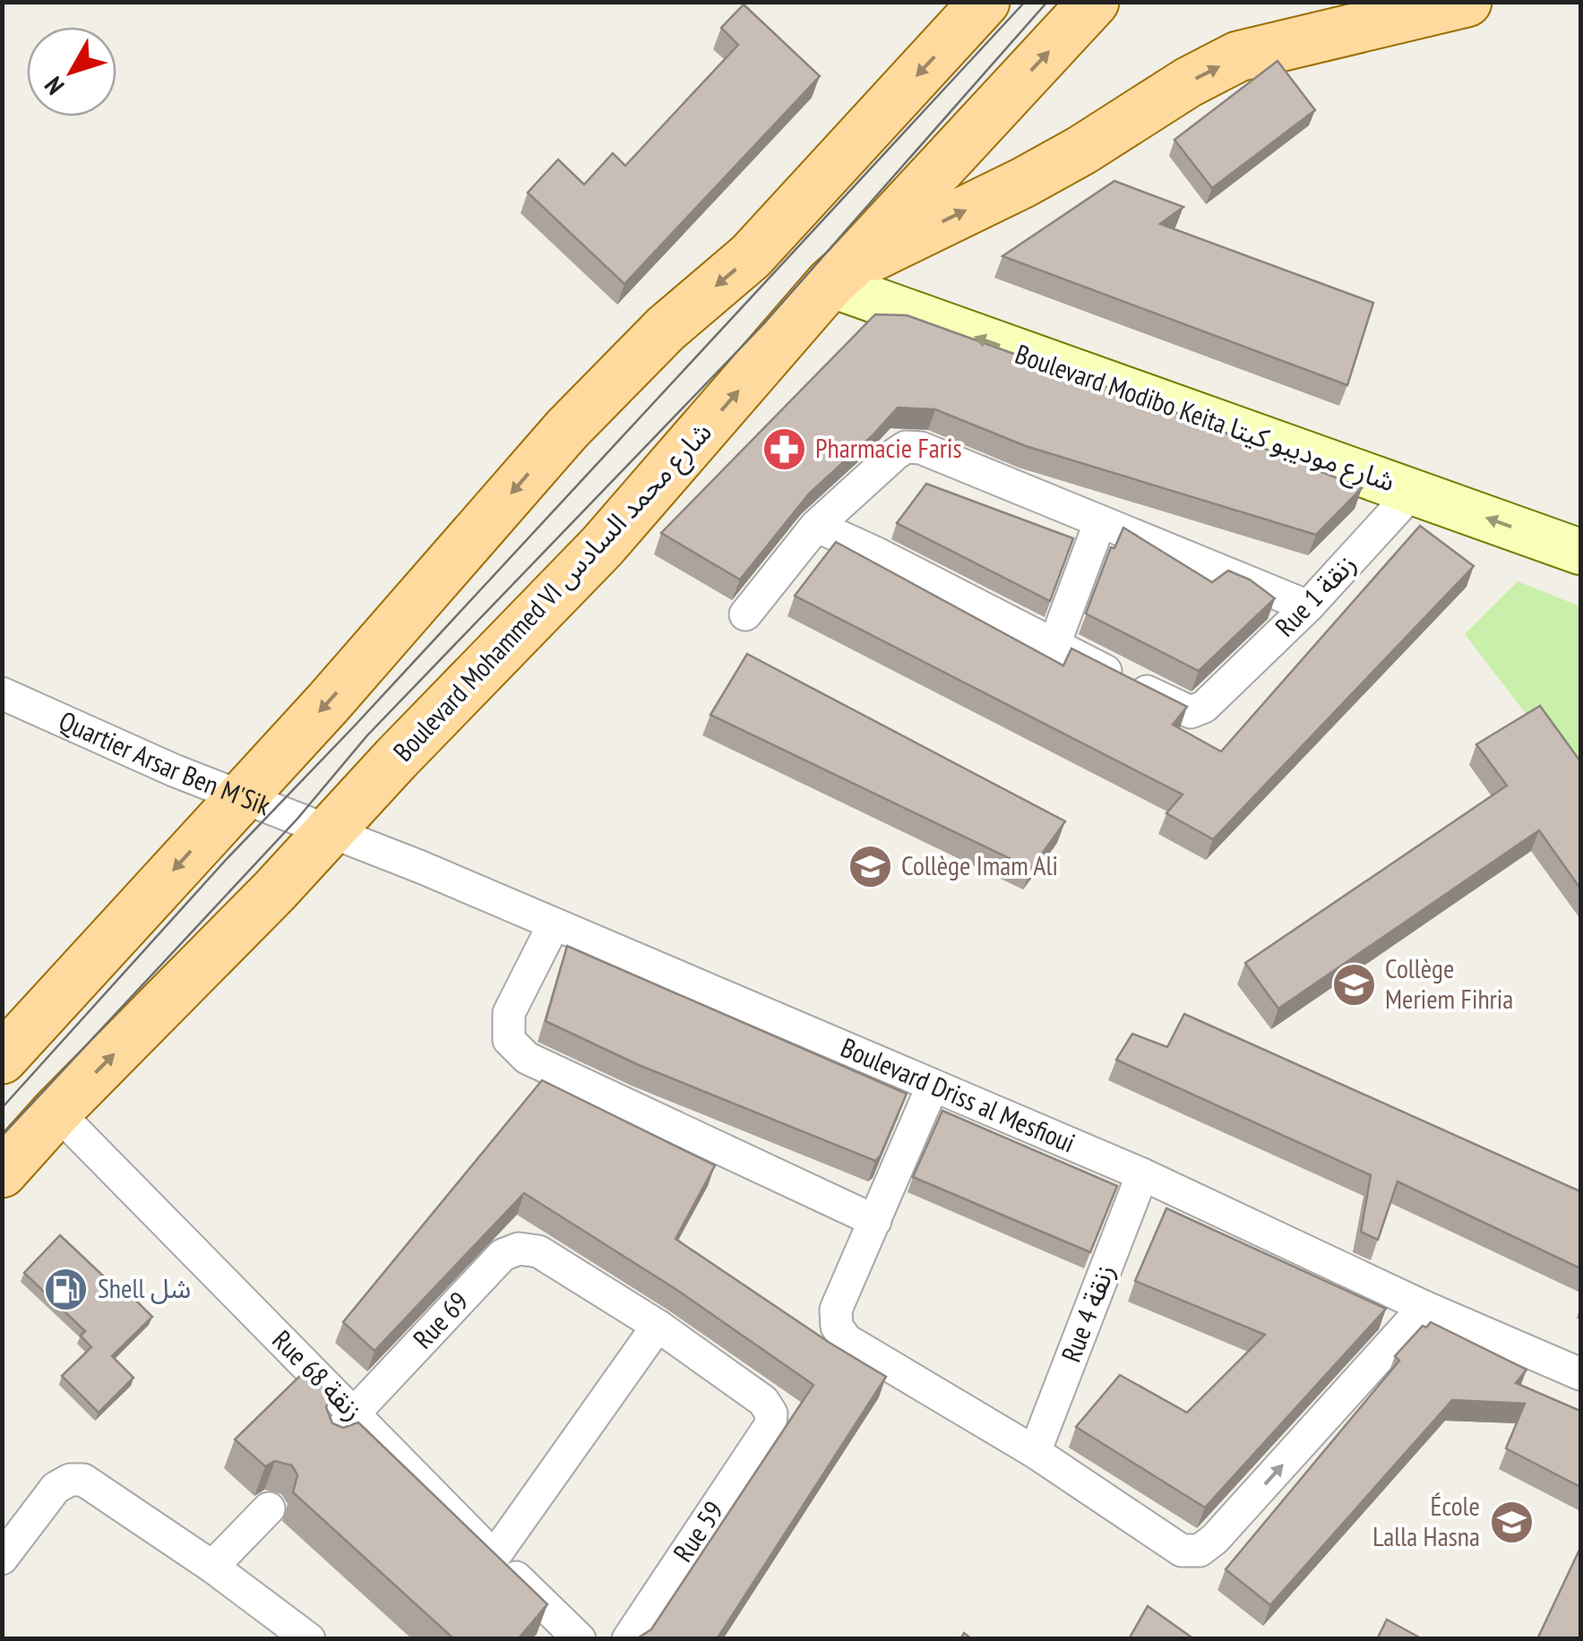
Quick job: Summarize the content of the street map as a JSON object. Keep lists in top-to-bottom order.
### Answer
{
  "streets": {
    "main road": ["Boulevard Modibo Keita شارع موديبو كيتا", "Boulevard Mohammed VI شارع محمد السادس"],
    "street": [
      "Rue 1 زنقة",
      "Quartier Arsar Ben M'Sik",
      "Boulevard Driss al Mesfioui",
      "Rue 4 زنقة",
      "Rue 69",
      "Rue 68 زنقة",
      "Rue 59"
    ]
  },
  "crossings": [
    ["Boulevard Modibo Keita شارع موديبو كيتا", "Boulevard Mohammed VI شارع محمد السادس"],
    ["Boulevard Modibo Keita شارع موديبو كيتا", "Rue 1 زنقة"],
    ["Boulevard Mohammed VI شارع محمد السادس", "Quartier Arsar Ben M'Sik"],
    ["Boulevard Mohammed VI شارع محمد السادس", "Boulevard Driss al Mesfioui"],
    ["Boulevard Mohammed VI شارع محمد السادس", "Rue 68 زنقة"],
    ["Quartier Arsar Ben M'Sik", "Boulevard Driss al Mesfioui"],
    ["Boulevard Driss al Mesfioui", "Rue 4 زنقة"],
    ["Rue 69", "Rue 68 زنقة"],
    ["Rue 69", "Rue 59"]
  ],
  "one_way": ["Boulevard Modibo Keita شارع موديبو كيتا"],
  "places": {
    "pharmacy": ["Pharmacie Faris"],
    "school or university": ["Collège Imam Ali", "Collège Meriem Fihria", "École Lalla Hasna"],
    "fuel station": ["Shell شل"]
  },
  "north": "bottom left"
}
